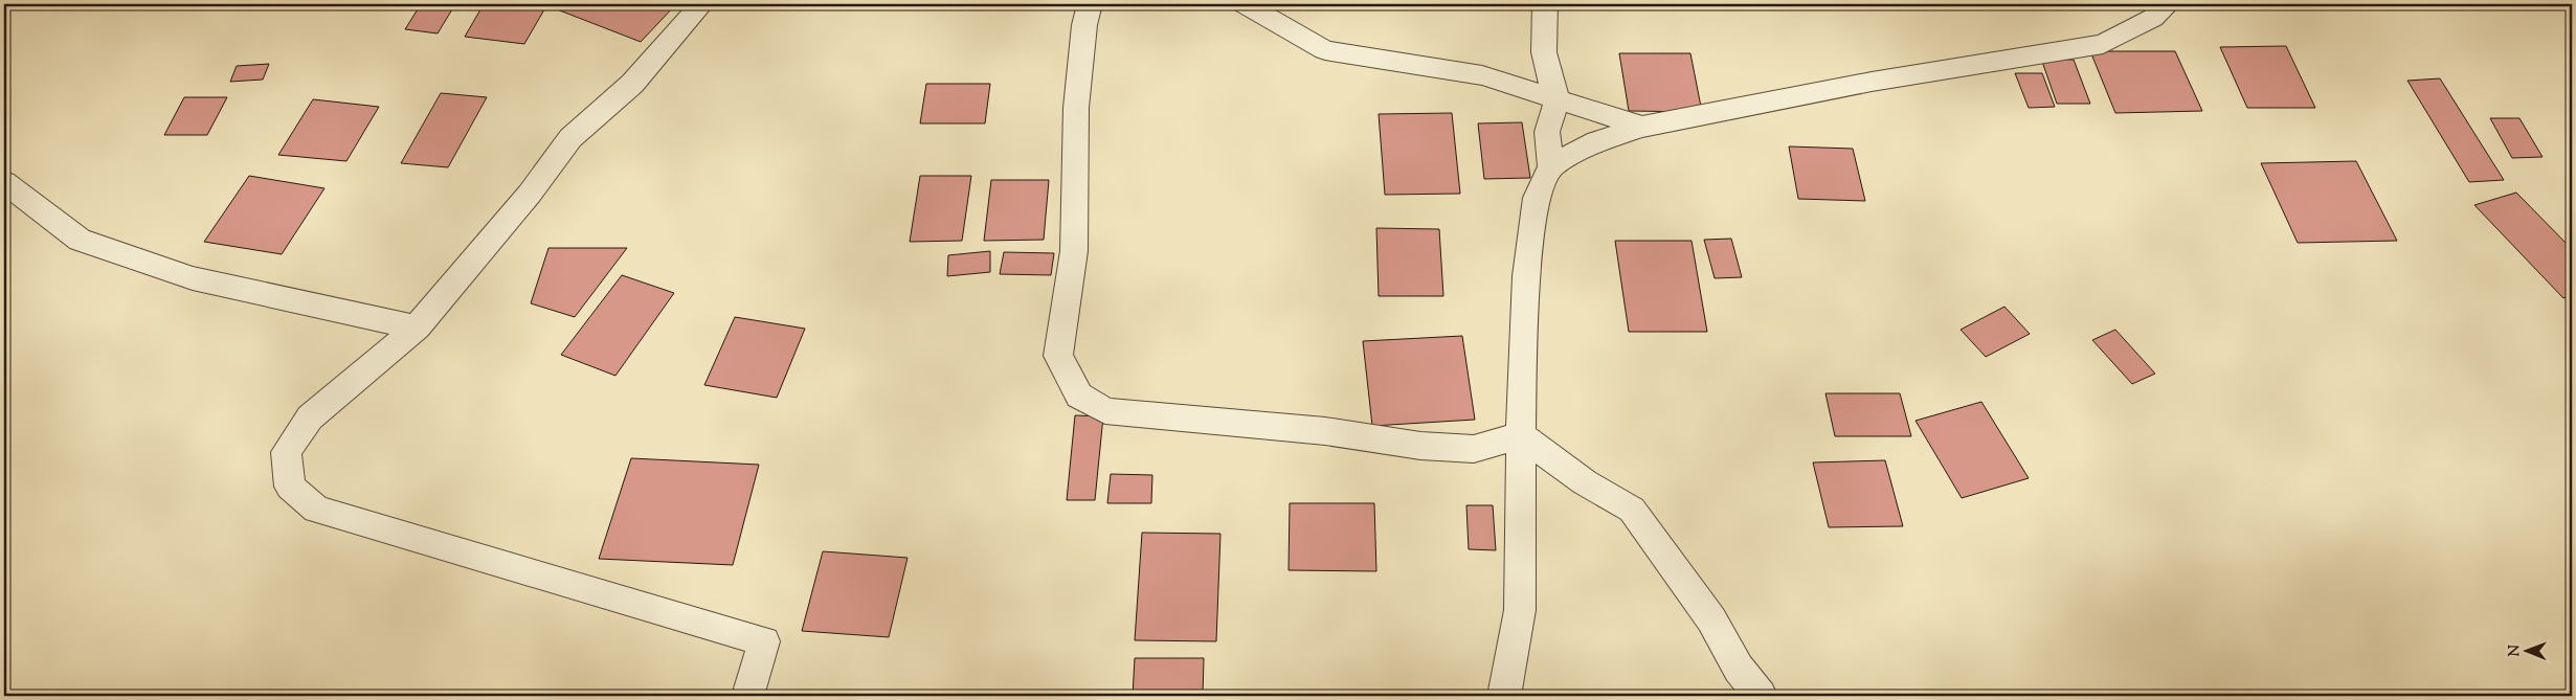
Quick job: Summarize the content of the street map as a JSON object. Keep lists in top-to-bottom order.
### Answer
{
  "north": "left"
}
